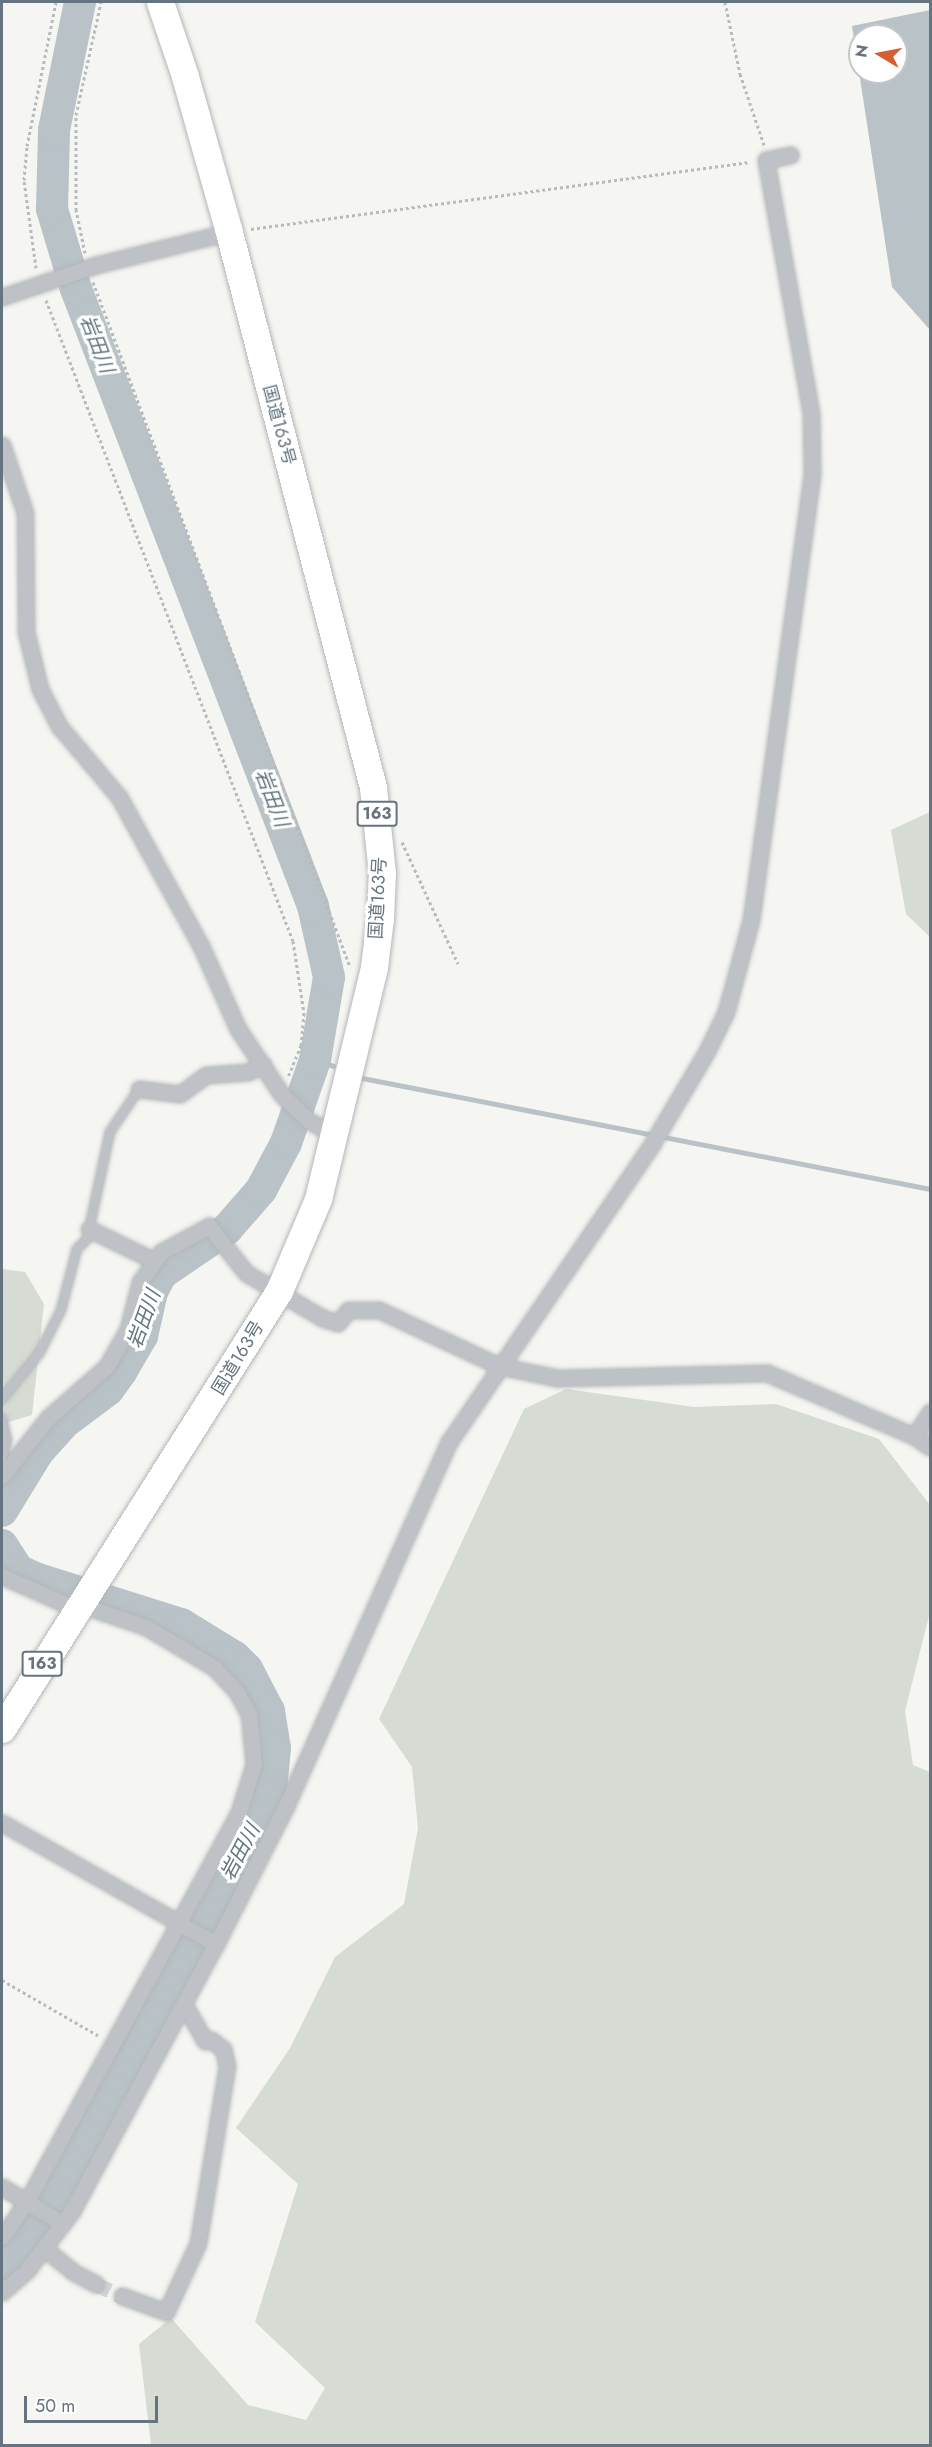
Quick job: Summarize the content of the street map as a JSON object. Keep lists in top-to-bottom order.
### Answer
{
  "streets": {
    "highway": ["国道163号", "163"]
  },
  "water": ["岩田川"],
  "scale_bar": "50 m",
  "north": "left"
}
